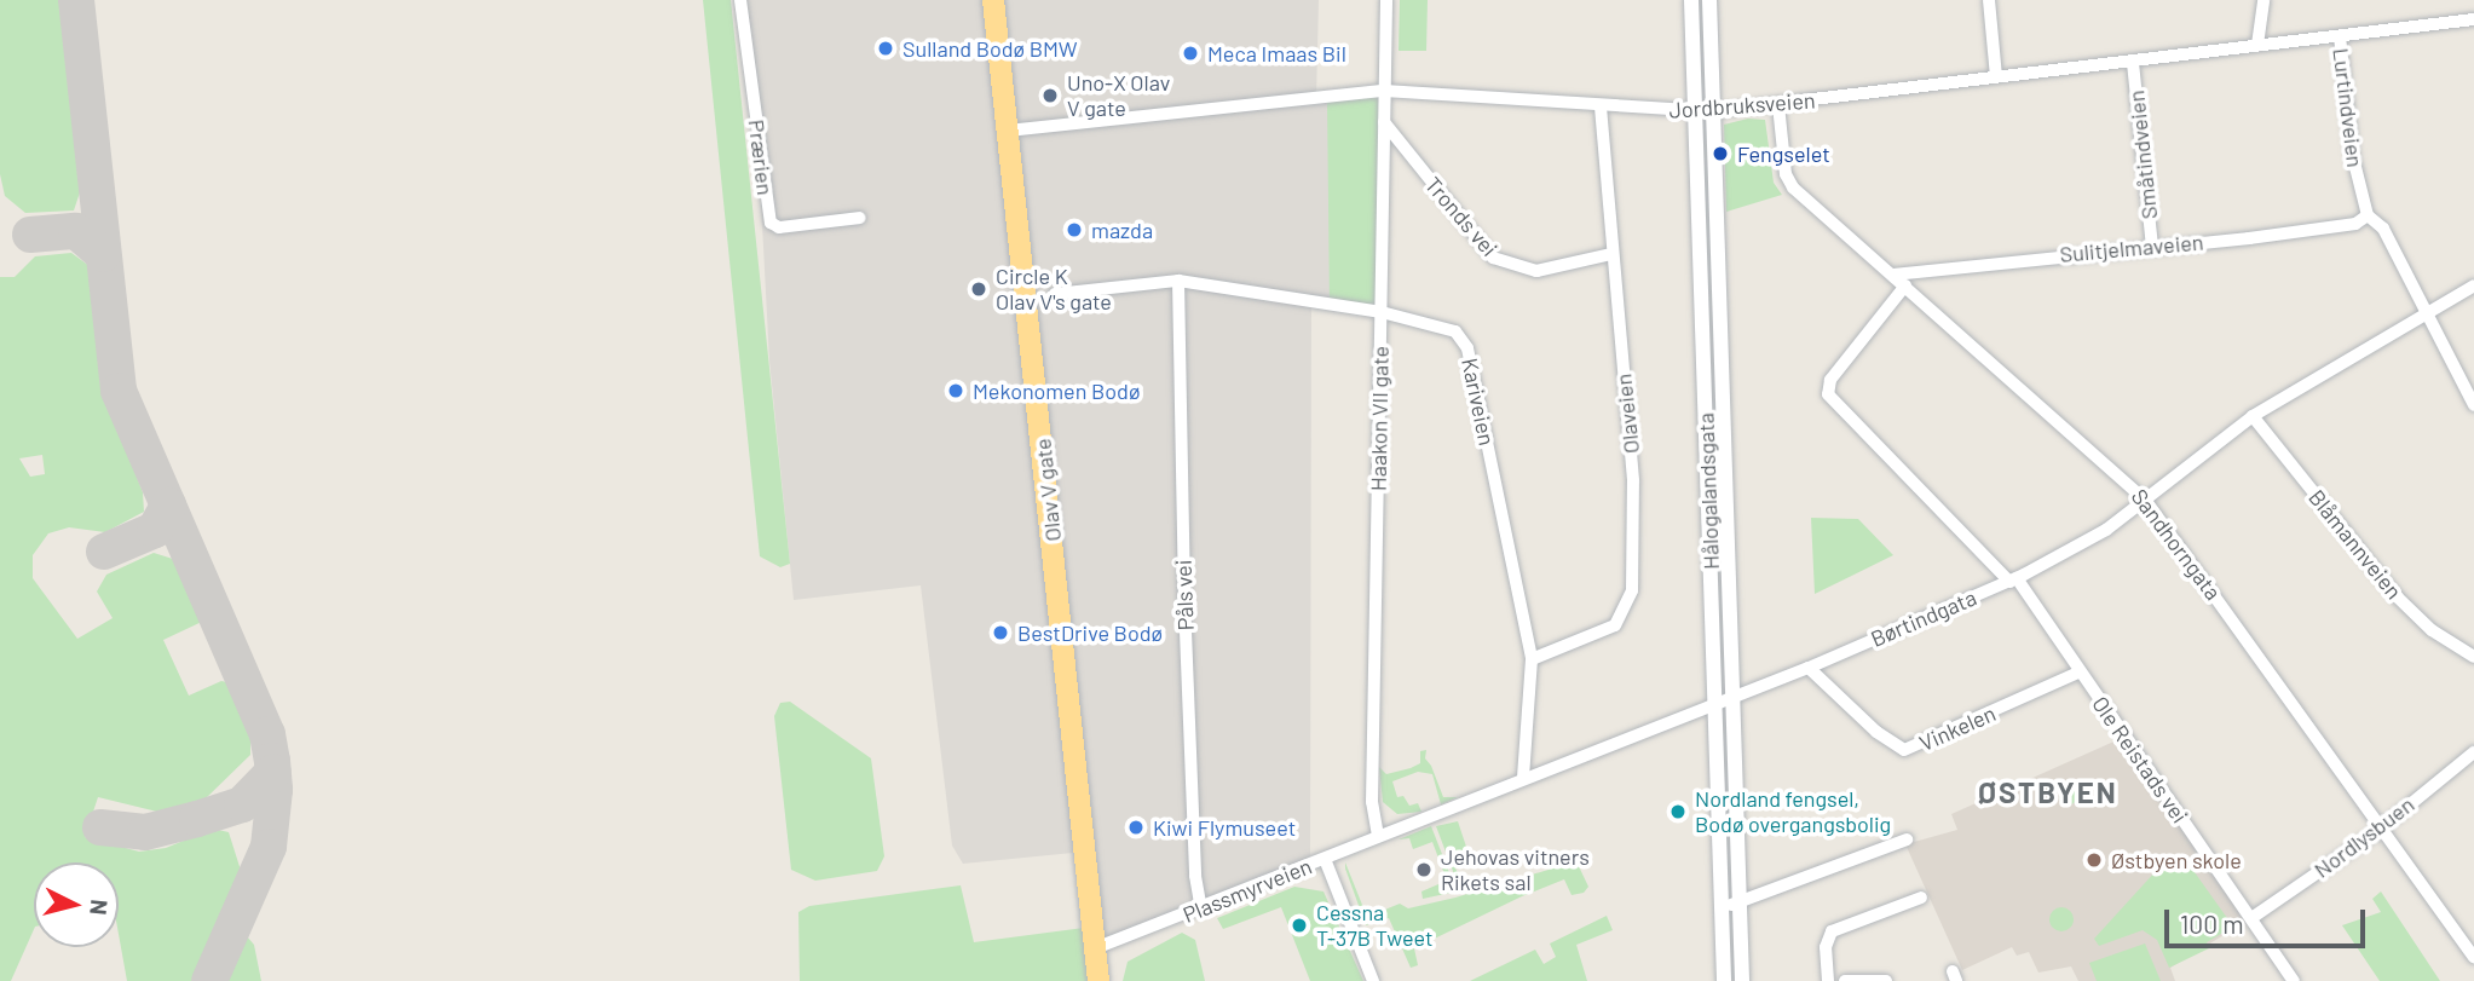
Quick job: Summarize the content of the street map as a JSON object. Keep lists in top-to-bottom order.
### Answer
{
  "streets": {
    "highway": ["Olav V gate"],
    "street": [
      "Jordbruksveien",
      "Lurtindveien",
      "Småtindveien",
      "Prærien",
      "Tronds vei",
      "Sulitjelmaveien",
      "Kariveien",
      "Olaveien",
      "Haakon VII gate",
      "Hålogalandsgata",
      "Sandhorngata",
      "Blåmannveien",
      "Påls vei",
      "Børtindgata",
      "Vinkelen",
      "Ole Reistads vei",
      "Nordlysbuen",
      "Plassmyrveien"
    ]
  },
  "crossings": [
    ["Jordbruksveien", "Lurtindveien"],
    ["Jordbruksveien", "Småtindveien"],
    ["Jordbruksveien", "Olaveien"],
    ["Jordbruksveien", "Haakon VII gate"],
    ["Jordbruksveien", "Olav V gate"],
    ["Jordbruksveien", "Hålogalandsgata"],
    ["Jordbruksveien", "Sandhorngata"],
    ["Lurtindveien", "Sulitjelmaveien"],
    ["Lurtindveien", "Børtindgata"],
    ["Småtindveien", "Sulitjelmaveien"],
    ["Tronds vei", "Olaveien"],
    ["Tronds vei", "Haakon VII gate"],
    ["Sulitjelmaveien", "Sandhorngata"],
    ["Kariveien", "Olaveien"],
    ["Kariveien", "Haakon VII gate"],
    ["Kariveien", "Påls vei"],
    ["Kariveien", "Børtindgata"],
    ["Haakon VII gate", "Børtindgata"],
    ["Olav V gate", "Plassmyrveien"],
    ["Hålogalandsgata", "Børtindgata"],
    ["Sandhorngata", "Børtindgata"],
    ["Sandhorngata", "Ole Reistads vei"],
    ["Sandhorngata", "Nordlysbuen"],
    ["Blåmannveien", "Børtindgata"],
    ["Påls vei", "Plassmyrveien"],
    ["Børtindgata", "Vinkelen"],
    ["Børtindgata", "Ole Reistads vei"],
    ["Børtindgata", "Plassmyrveien"],
    ["Vinkelen", "Ole Reistads vei"],
    ["Ole Reistads vei", "Nordlysbuen"]
  ],
  "districts": ["ØSTBYEN"],
  "places": [
    "Sulland Bodø BMW",
    "Meca Imaas Bil",
    "Uno-X Olav V gate",
    "Fengselet",
    "mazda",
    "Circle K Olav V's gate",
    "Mekonomen Bodø",
    "BestDrive Bodø",
    "Nordland fengsel, Bodø overgangsbolig",
    "Kiwi Flymuseet",
    "Østbyen skole",
    "Jehovas vitners Rikets sal",
    "Cessna T-37B Tweet"
  ],
  "scale_bar": "100 m",
  "north": "right"
}
